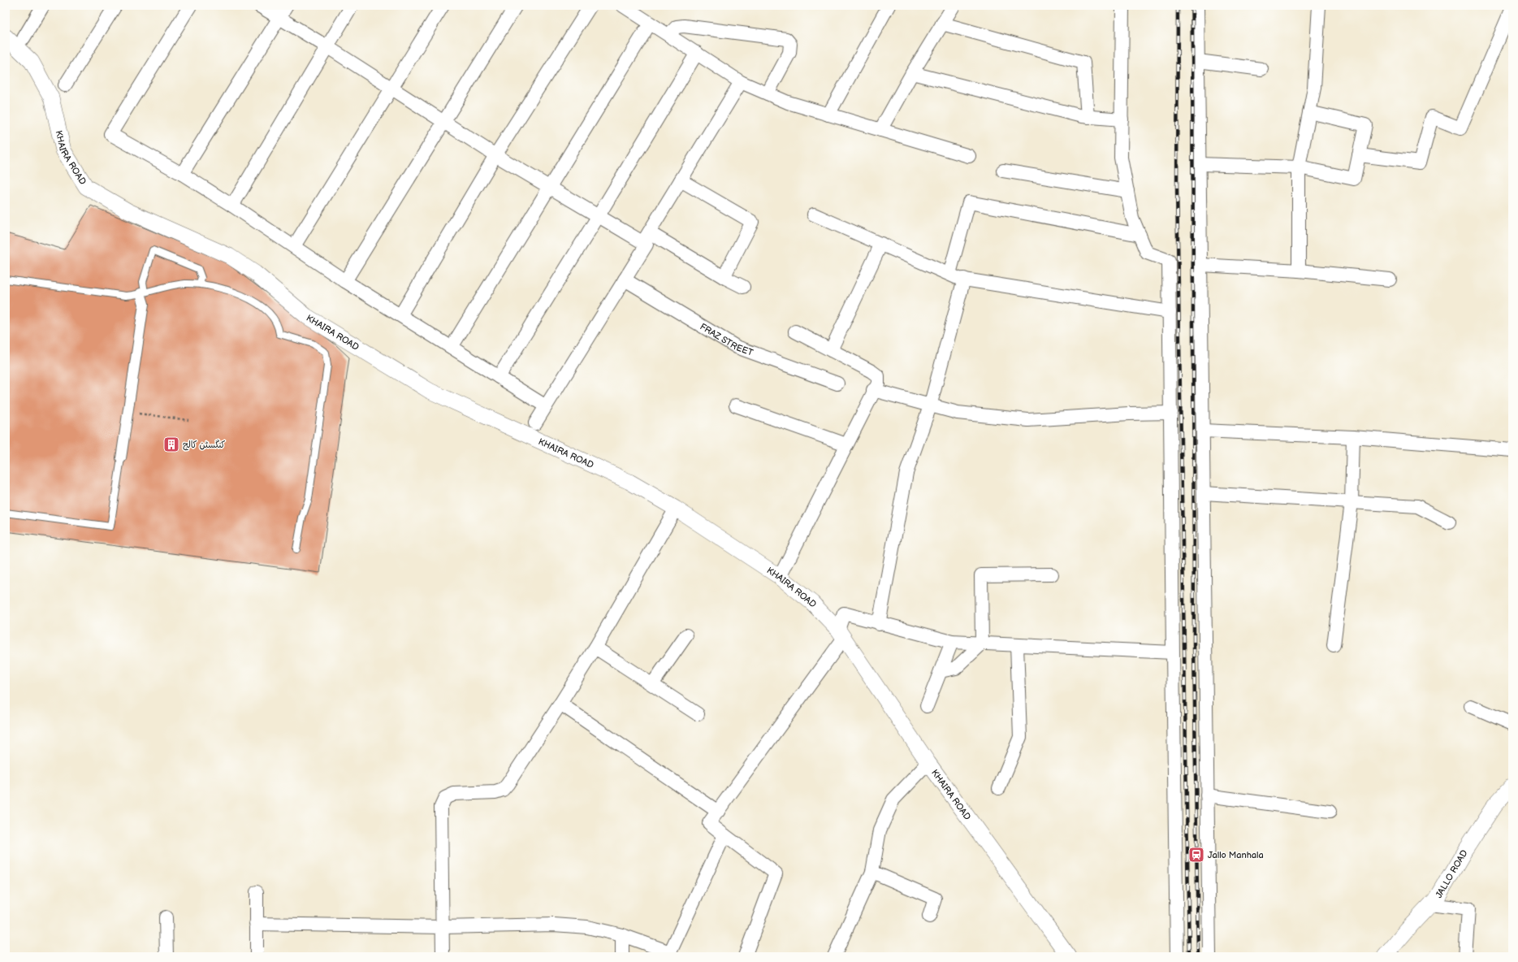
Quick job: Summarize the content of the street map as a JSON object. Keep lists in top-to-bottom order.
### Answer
{
  "streets": {
    "street": ["KHAIRA ROAD", "FRAZ STREET", "JALLO ROAD"]
  },
  "places": {
    "building": ["کنگسٹن کالج"],
    "station": ["Jallo Manhala"]
  }
}
